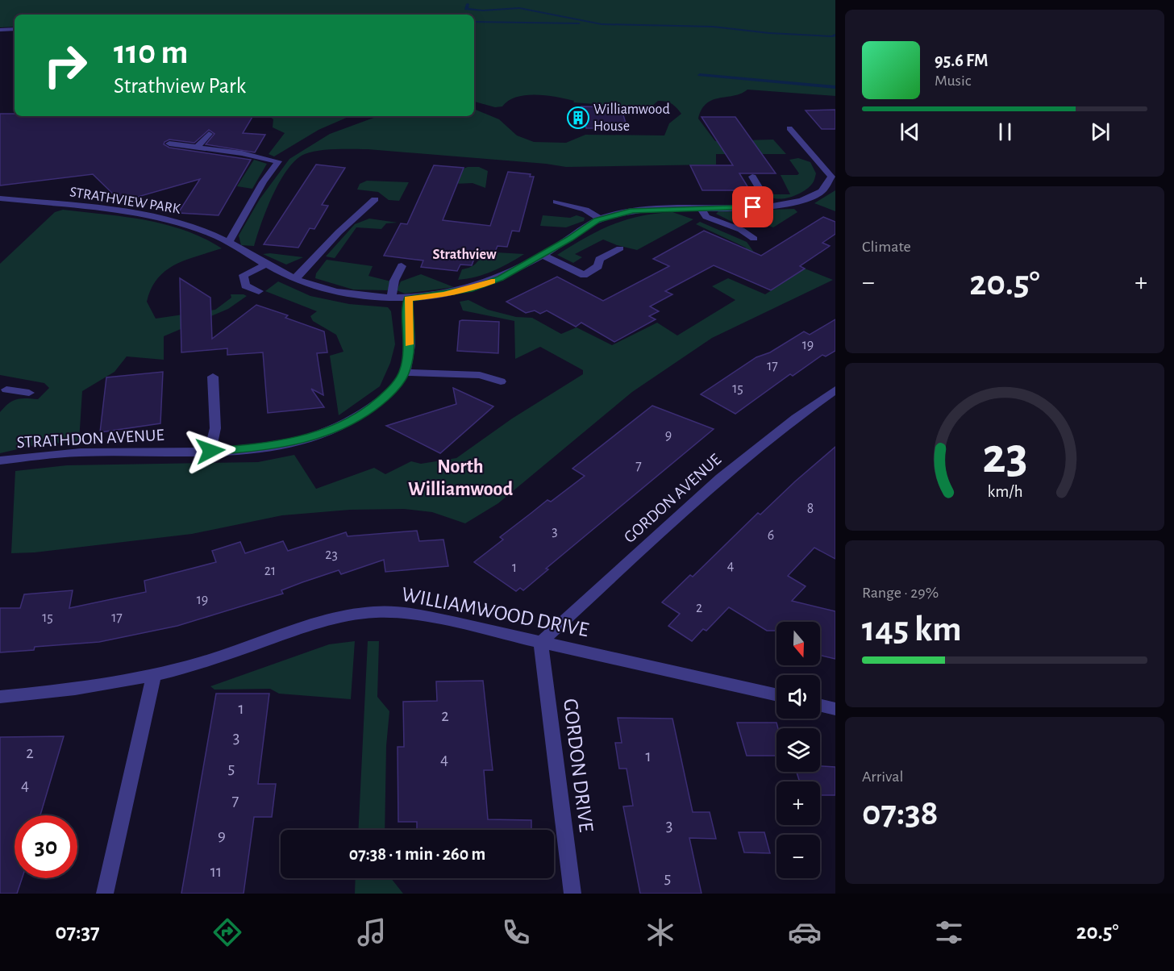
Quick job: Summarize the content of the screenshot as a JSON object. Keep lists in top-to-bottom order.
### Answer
{
  "streets": {
    "street": [
      "STRATHVIEW PARK",
      "STRATHDON AVENUE",
      "GORDON AVENUE",
      "WILLIAMWOOD DRIVE",
      "GORDON DRIVE"
    ]
  },
  "crossings": [
    ["STRATHVIEW PARK", "STRATHDON AVENUE"],
    ["GORDON AVENUE", "WILLIAMWOOD DRIVE"],
    ["GORDON AVENUE", "GORDON DRIVE"],
    ["WILLIAMWOOD DRIVE", "GORDON DRIVE"]
  ],
  "districts": ["Strathview", "North Williamwood"],
  "places": {
    "building": ["Williamwood House"]
  },
  "house_numbers": [
    "19",
    "17",
    "15",
    "9",
    "7",
    "8",
    "3",
    "6",
    "23",
    "4",
    "1",
    "21",
    "19",
    "2",
    "15",
    "17",
    "1",
    "2",
    "3",
    "2",
    "1",
    "4",
    "5",
    "4",
    "7",
    "3",
    "9",
    "11",
    "5"
  ],
  "north": "bottom",
  "page": {
    "turn": ["110 m", "Strathview Park"],
    "song": ["95.6 FM", "Music"],
    "tile": [
      "Climate",
      ["Range · 29%", "145 km"],
      ["Arrival", "07:38"]
    ],
    "heat": ["−", "20.5°", "+"],
    "map_buttons": ["+", "−"],
    "limit": "30",
    "trip": "07:38 · 1 min · 260 m",
    "tabs": ["07:37", "20.5°"],
    "gauge": ["23", "km/h"]
  }
}
